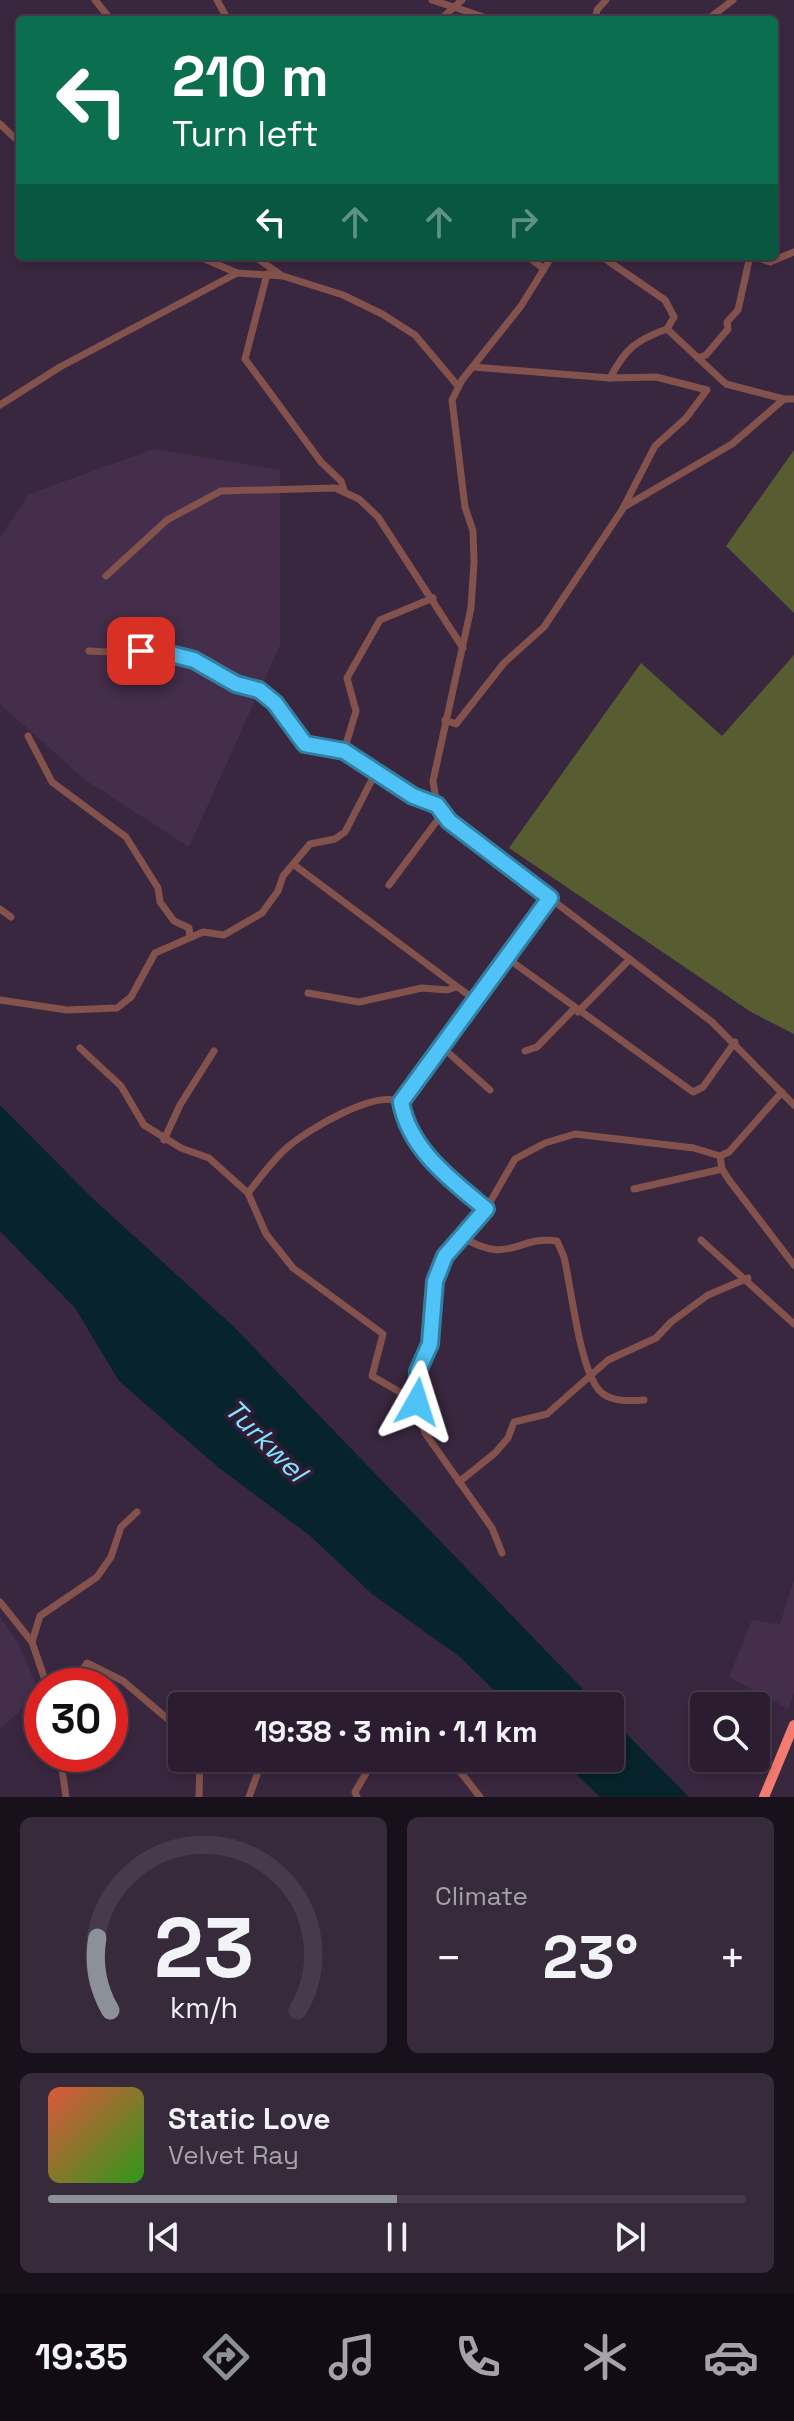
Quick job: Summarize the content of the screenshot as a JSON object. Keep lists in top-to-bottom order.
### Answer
{
  "water": ["Turkwel"],
  "page": {
    "turn": ["210 m", "Turn left"],
    "limit": "30",
    "trip": "19:38 · 3 min · 1.1 km",
    "tile": "Climate",
    "heat": ["−", "23°", "+"],
    "song": ["Static Love", "Velvet Ray"],
    "tabs": "19:35",
    "gauge": ["23", "km/h"]
  }
}
